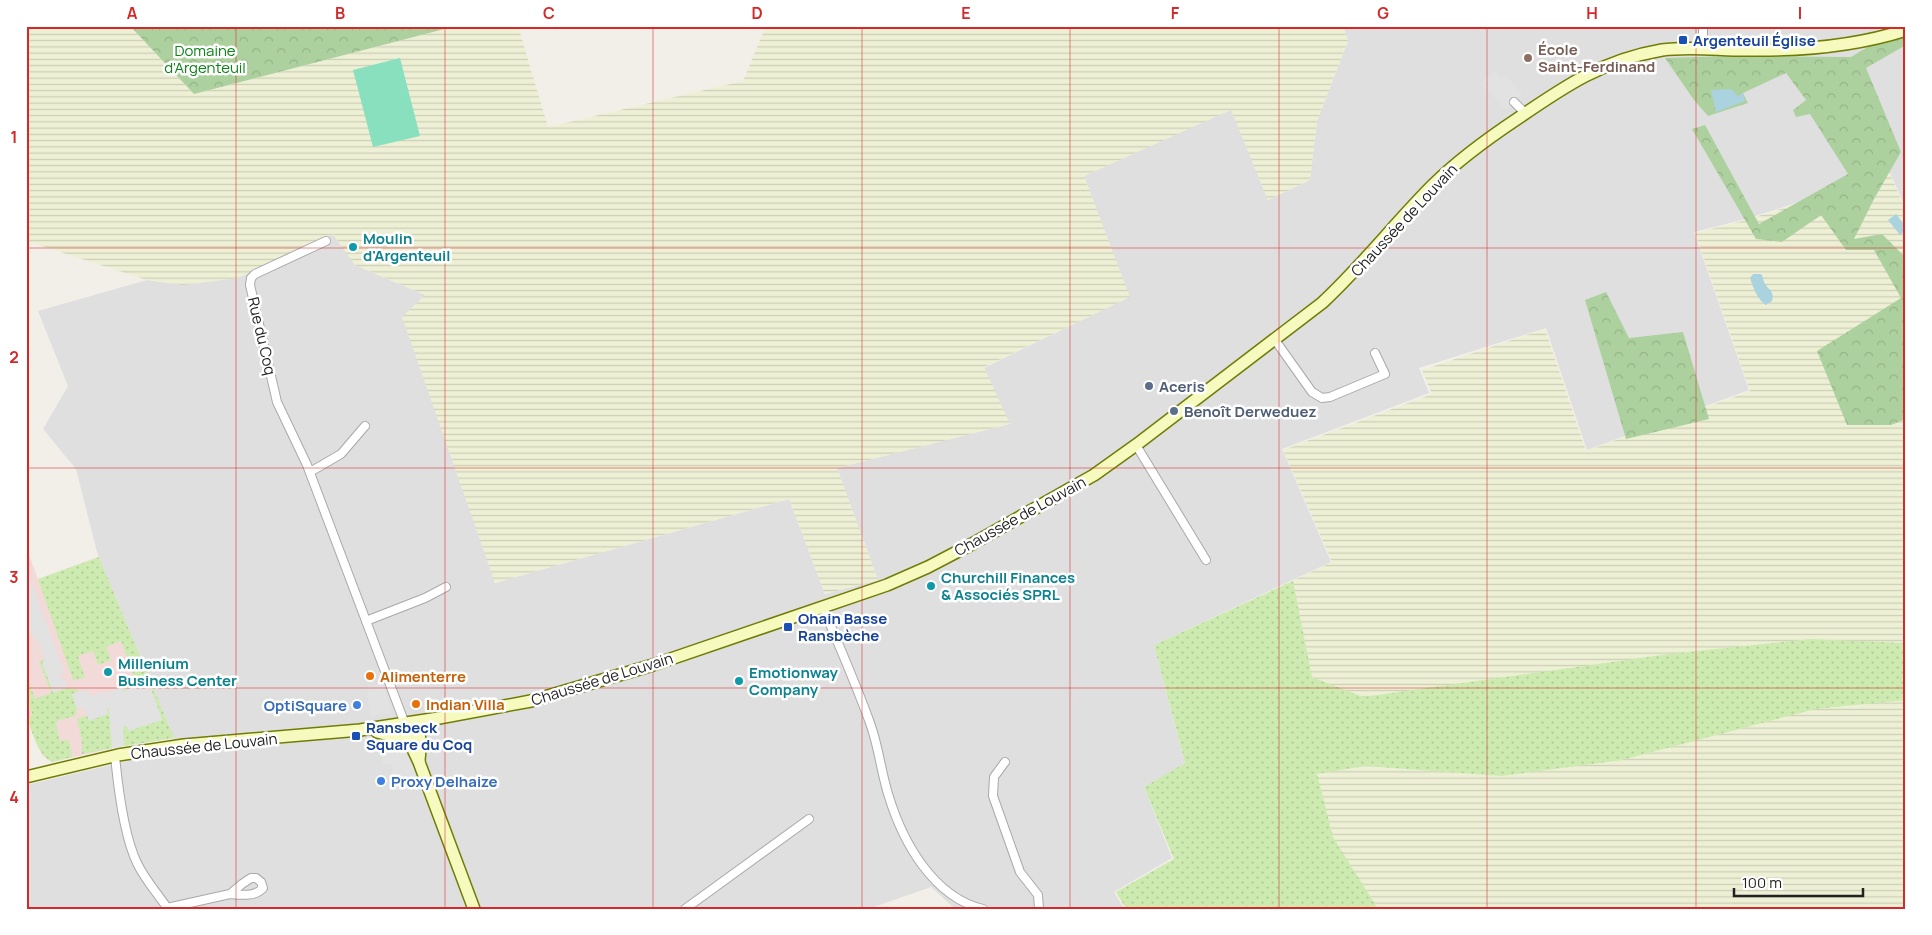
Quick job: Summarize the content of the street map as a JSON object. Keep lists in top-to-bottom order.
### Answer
{
  "streets": {
    "main road": ["Chaussée de Louvain"],
    "street": ["Rue du Coq"]
  },
  "crossings": [
    ["Chaussée de Louvain", "Rue du Coq"]
  ],
  "parks": ["Domaine d'Argenteuil"],
  "places": {
    "transit": ["Argenteuil Église", "Ohain Basse Ransbèche", "Ransbeck Square du Coq"],
    "other": [
      "École Saint-Ferdinand",
      "Moulin d'Argenteuil",
      "Aceris",
      "Benoît Derweduez",
      "Churchill Finances & Associés SPRL",
      "Millenium Business Center",
      "Alimenterre",
      "Emotionway Company",
      "Indian Villa",
      "OptiSquare",
      "Proxy Delhaize"
    ]
  },
  "scale_bar": "100 m",
  "grid": {
    "columns": [
      "A",
      "B",
      "C",
      "D",
      "E",
      "F",
      "G",
      "H",
      "I"
    ],
    "rows": [
      "1",
      "2",
      "3",
      "4"
    ]
  }
}
